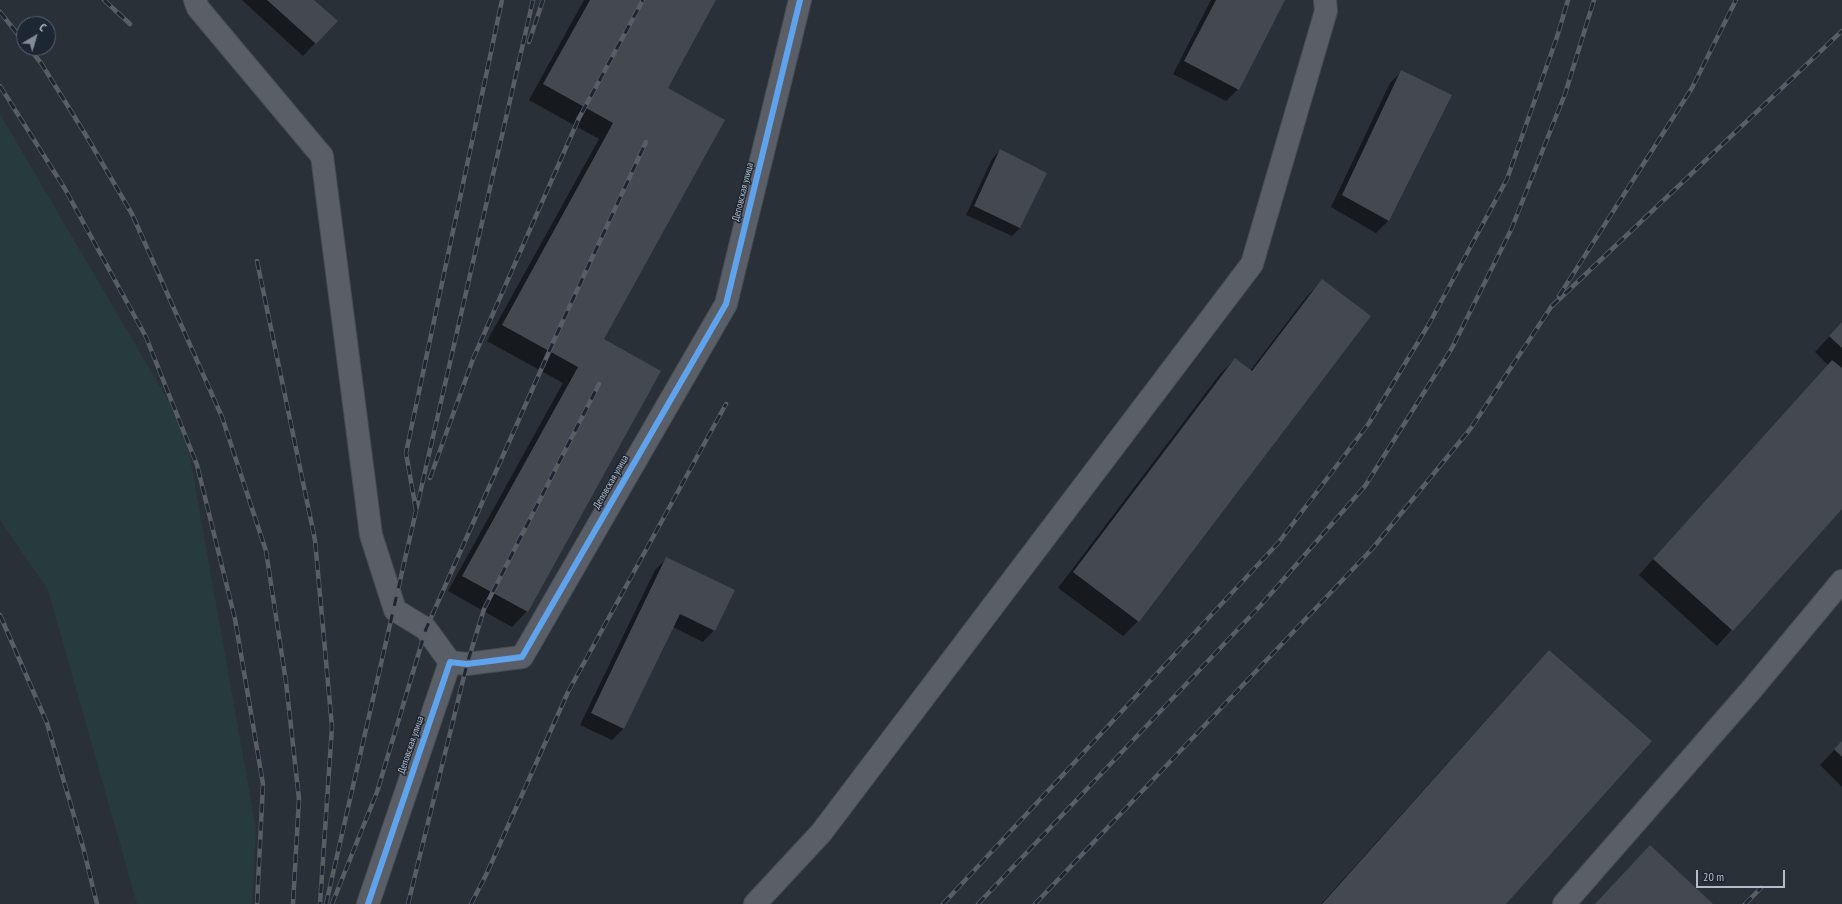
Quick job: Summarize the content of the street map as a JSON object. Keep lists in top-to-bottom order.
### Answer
{
  "streets": {
    "street": ["Деповская улица"]
  },
  "scale_bar": "20 m",
  "north": "top right"
}
